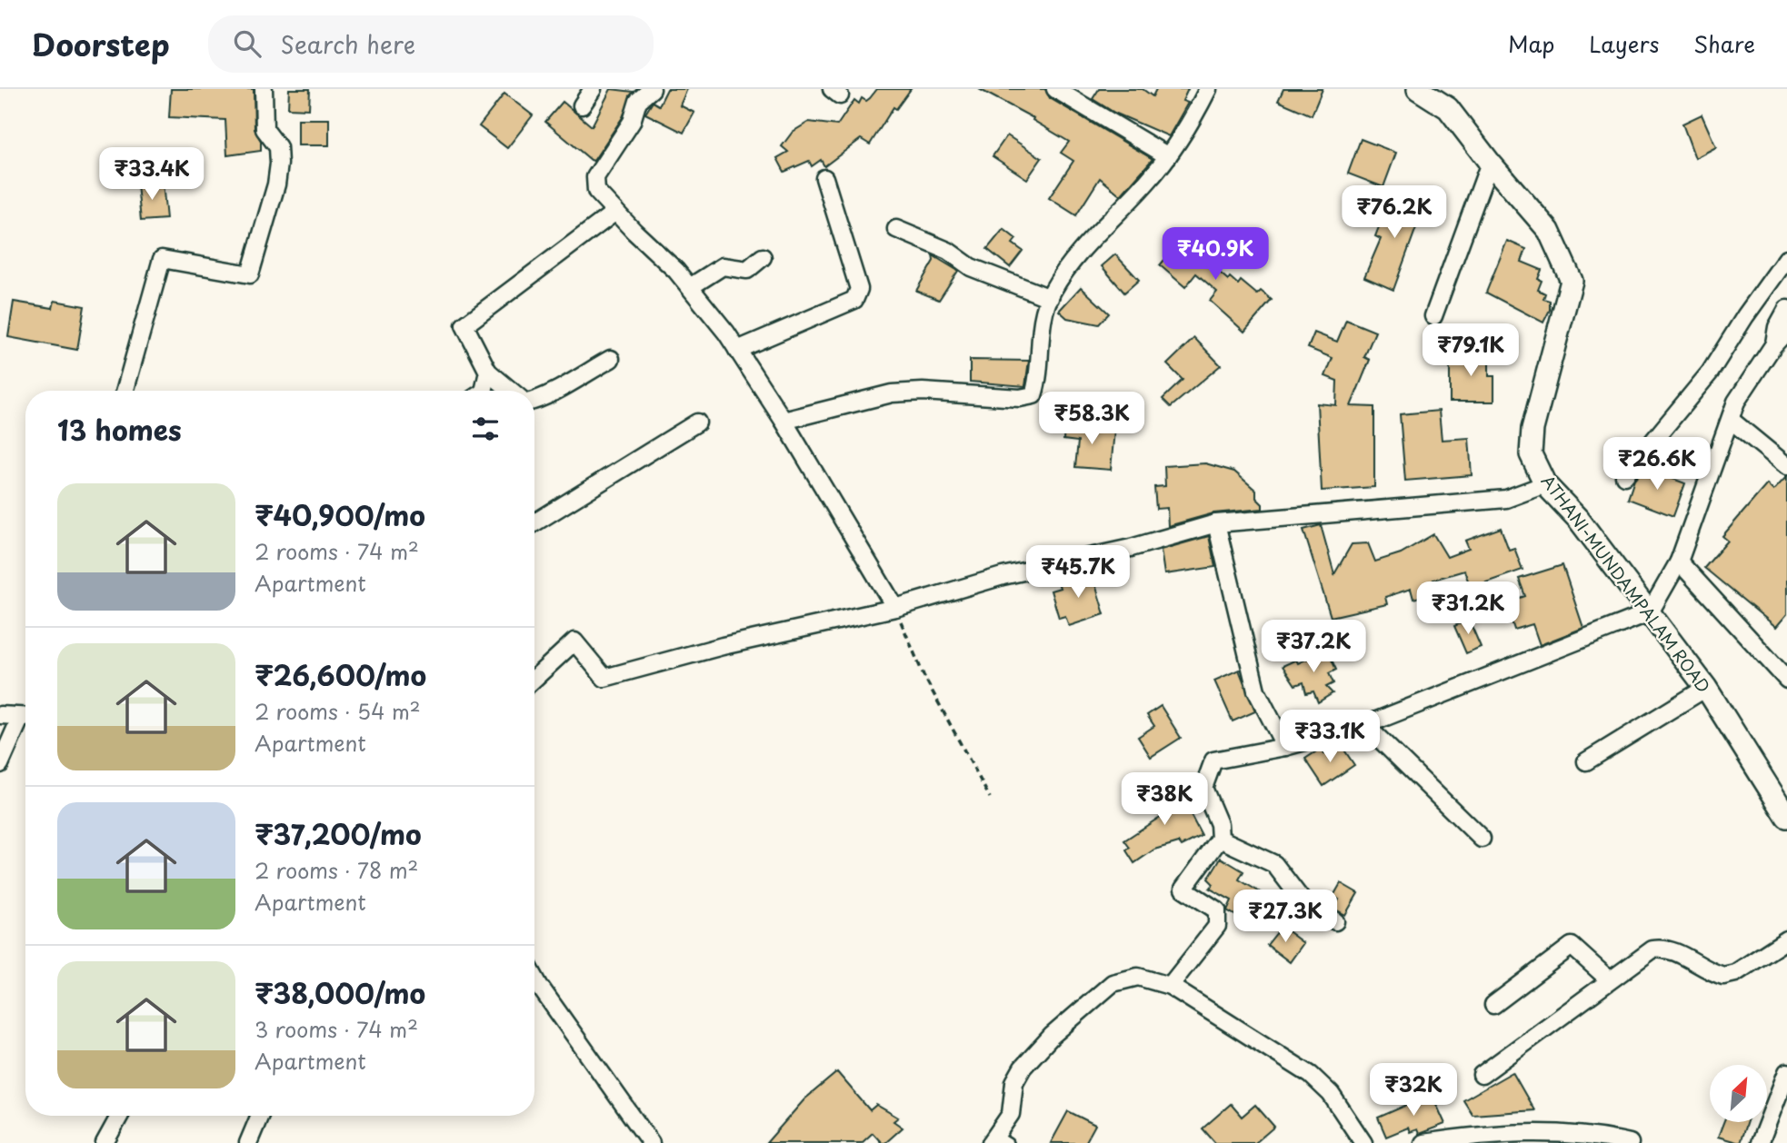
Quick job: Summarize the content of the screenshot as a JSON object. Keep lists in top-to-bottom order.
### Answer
{
  "streets": {
    "street": ["ATHANI-MUNDAMPALAM ROAD"]
  },
  "north": "top right",
  "page": {
    "header": "Doorstep",
    "search": "Search here",
    "nav": ["Map", "Layers", "Share"],
    "price": [
      "₹33.4K",
      "₹76.2K",
      "₹40.9K",
      "₹79.1K",
      "₹58.3K",
      "₹26.6K",
      "₹45.7K",
      "₹31.2K",
      "₹37.2K",
      "₹33.1K",
      "₹38K",
      "₹27.3K",
      "₹32K"
    ],
    "heading": "13 homes",
    "list": [
      {
        "name": "₹40,900/mo",
        "note": "2 rooms · 74 m² · Apartment"
      },
      {
        "name": "₹26,600/mo",
        "note": "2 rooms · 54 m² · Apartment"
      },
      {
        "name": "₹37,200/mo",
        "note": "2 rooms · 78 m² · Apartment"
      },
      {
        "name": "₹38,000/mo",
        "note": "3 rooms · 74 m² · Apartment"
      }
    ]
  }
}
